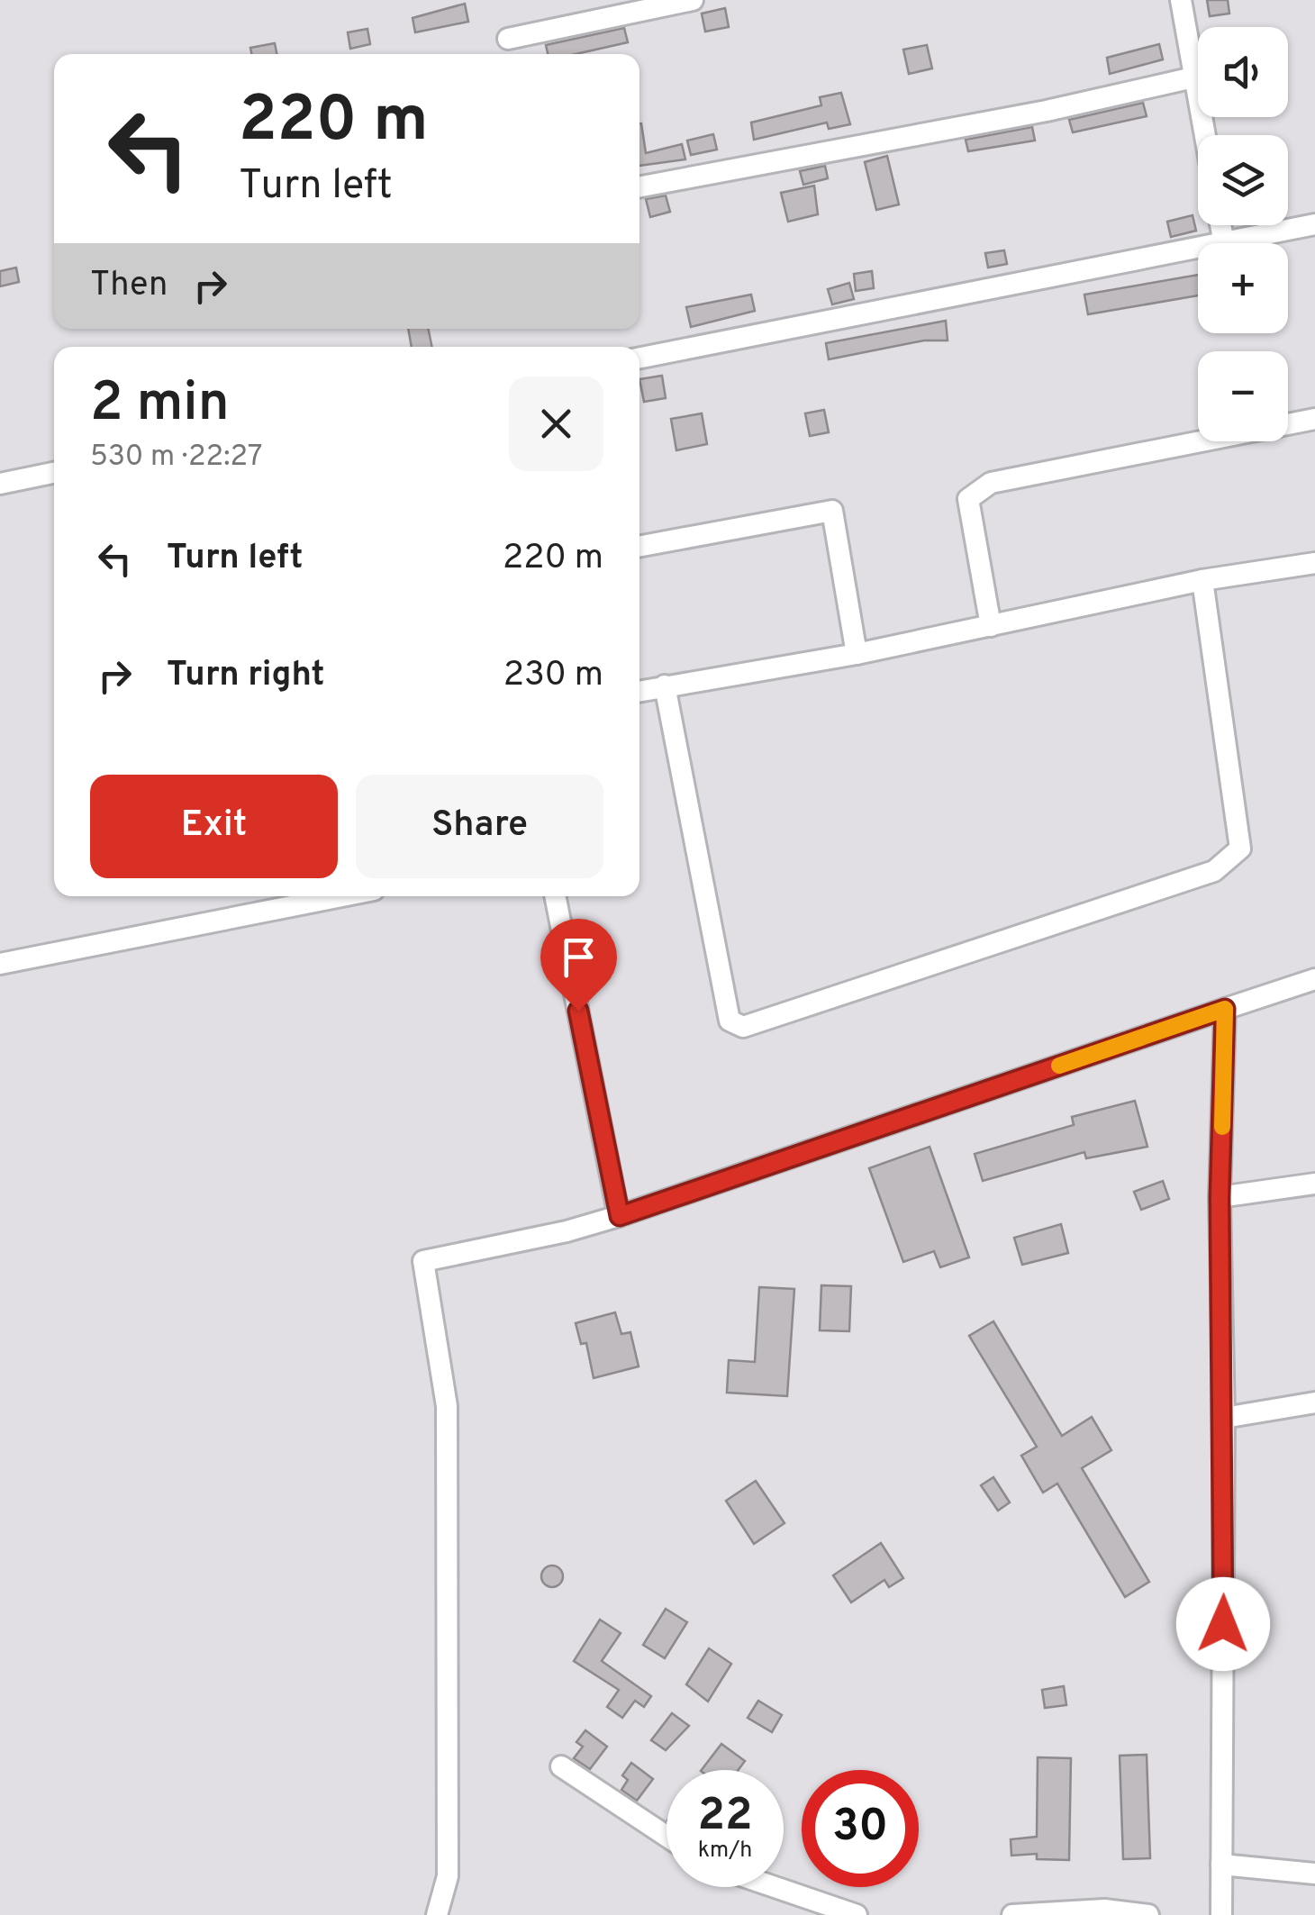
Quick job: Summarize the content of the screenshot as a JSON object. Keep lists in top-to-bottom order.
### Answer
{
  "page": {
    "map_buttons": ["+", "−"],
    "turn": ["220 m", "Turn left"],
    "then": "Then",
    "heading": ["2 min", "530 m · 22:27"],
    "list": [
      {
        "name": "Turn left",
        "value": "220 m"
      },
      {
        "name": "Turn right",
        "value": "230 m"
      }
    ],
    "buttons": ["Exit", "Share"],
    "speed": "22 km/h",
    "limit": "30"
  }
}
